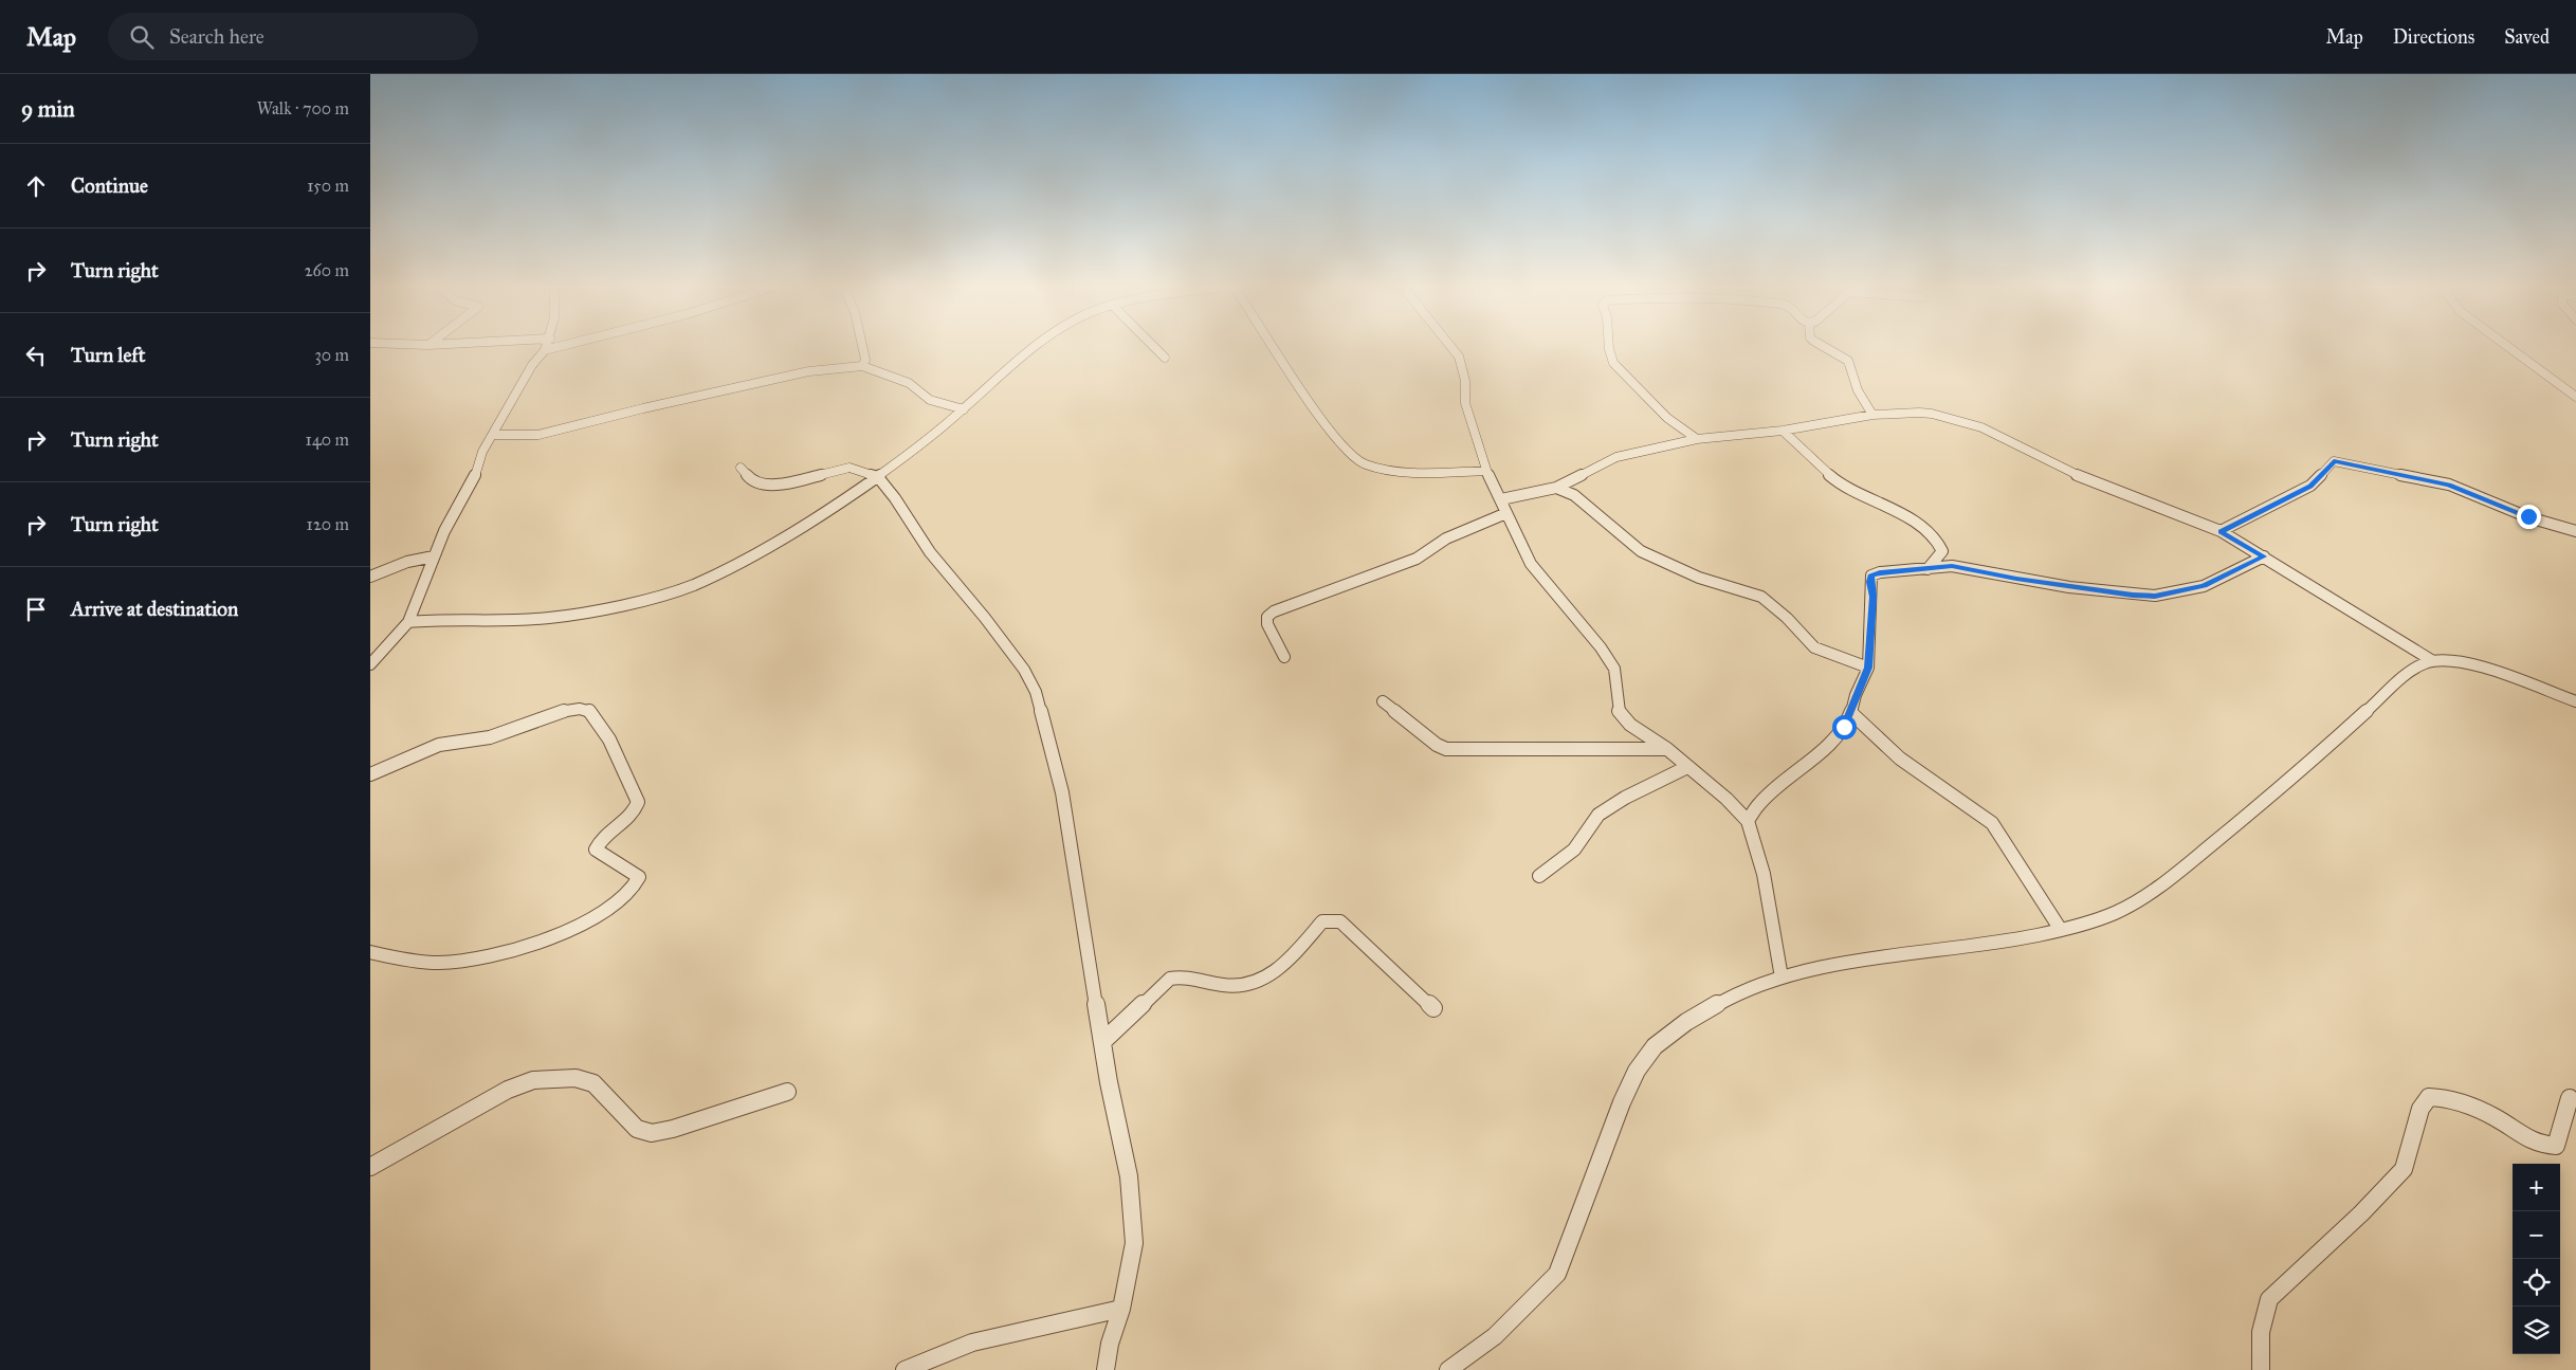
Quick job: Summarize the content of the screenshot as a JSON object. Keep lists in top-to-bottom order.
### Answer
{
  "page": {
    "header": "Map",
    "search": "Search here",
    "nav": ["Map", "Directions", "Saved"],
    "heading": ["9 min", "Walk · 700 m"],
    "list": [
      ["Continue", "150 m"],
      ["Turn right", "260 m"],
      ["Turn left", "30 m"],
      ["Turn right", "140 m"],
      ["Turn right", "120 m"],
      "Arrive at destination"
    ],
    "map_buttons": ["+", "−"]
  }
}
